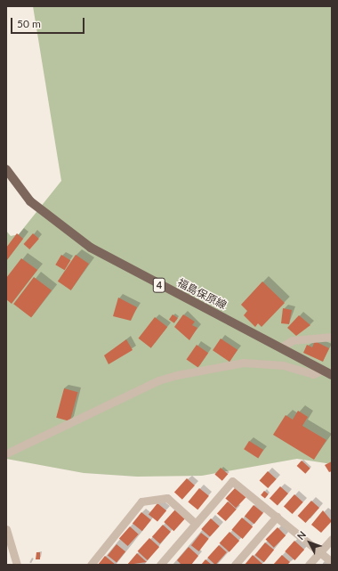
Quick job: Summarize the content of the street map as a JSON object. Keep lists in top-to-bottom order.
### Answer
{
  "streets": {
    "main road": ["4", "福島保原線"]
  },
  "scale_bar": "50 m",
  "north": "top left"
}
